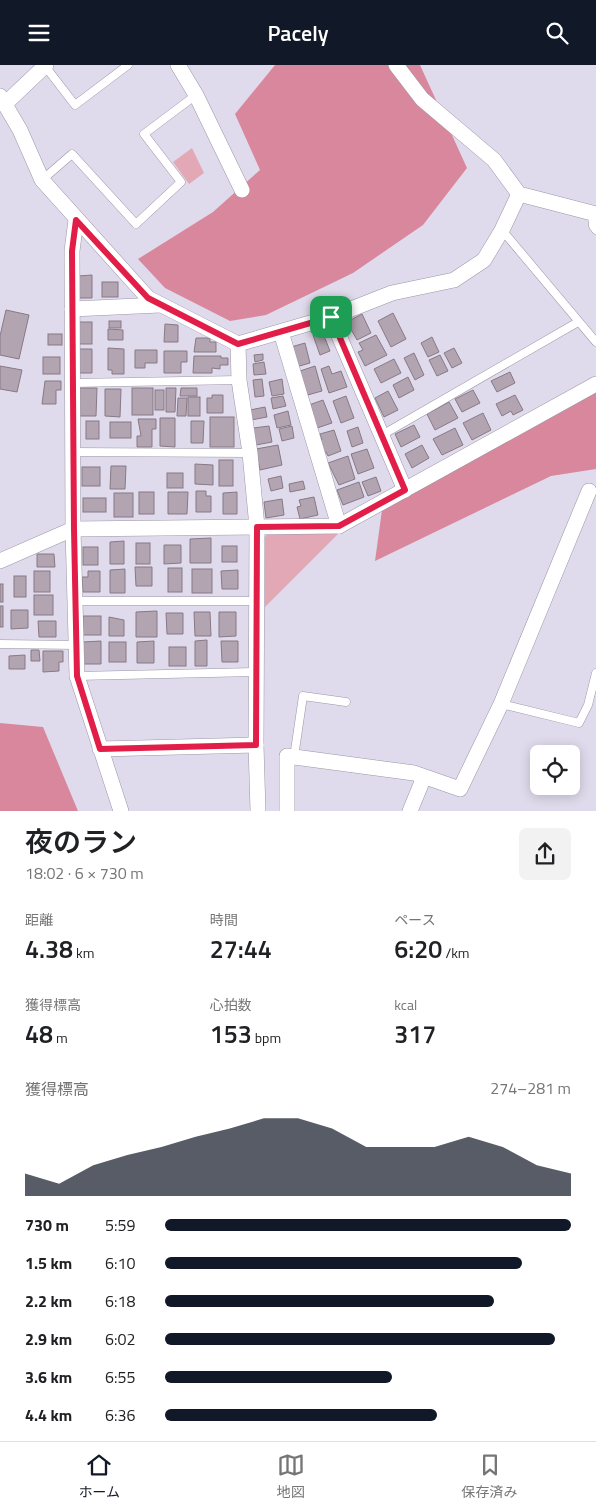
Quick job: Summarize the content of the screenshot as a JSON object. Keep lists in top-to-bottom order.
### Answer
{
  "page": {
    "header": "Pacely",
    "heading": ["夜のラン", "18:02 · 6 × 730 m"],
    "stats": [
      ["距離", "4.38 km"],
      ["時間", "27:44"],
      ["ペース", "6:20 /km"],
      ["獲得標高", "48 m"],
      ["心拍数", "153 bpm"],
      ["kcal", "317"]
    ],
    "chart": ["獲得標高", "274–281 m"],
    "list": [
      {
        "name": "730 m",
        "note": "5:59"
      },
      {
        "name": "1.5 km",
        "note": "6:10"
      },
      {
        "name": "2.2 km",
        "note": "6:18"
      },
      {
        "name": "2.9 km",
        "note": "6:02"
      },
      {
        "name": "3.6 km",
        "note": "6:55"
      },
      {
        "name": "4.4 km",
        "note": "6:36"
      }
    ],
    "tabs": ["ホーム", "地図", "保存済み"]
  }
}
